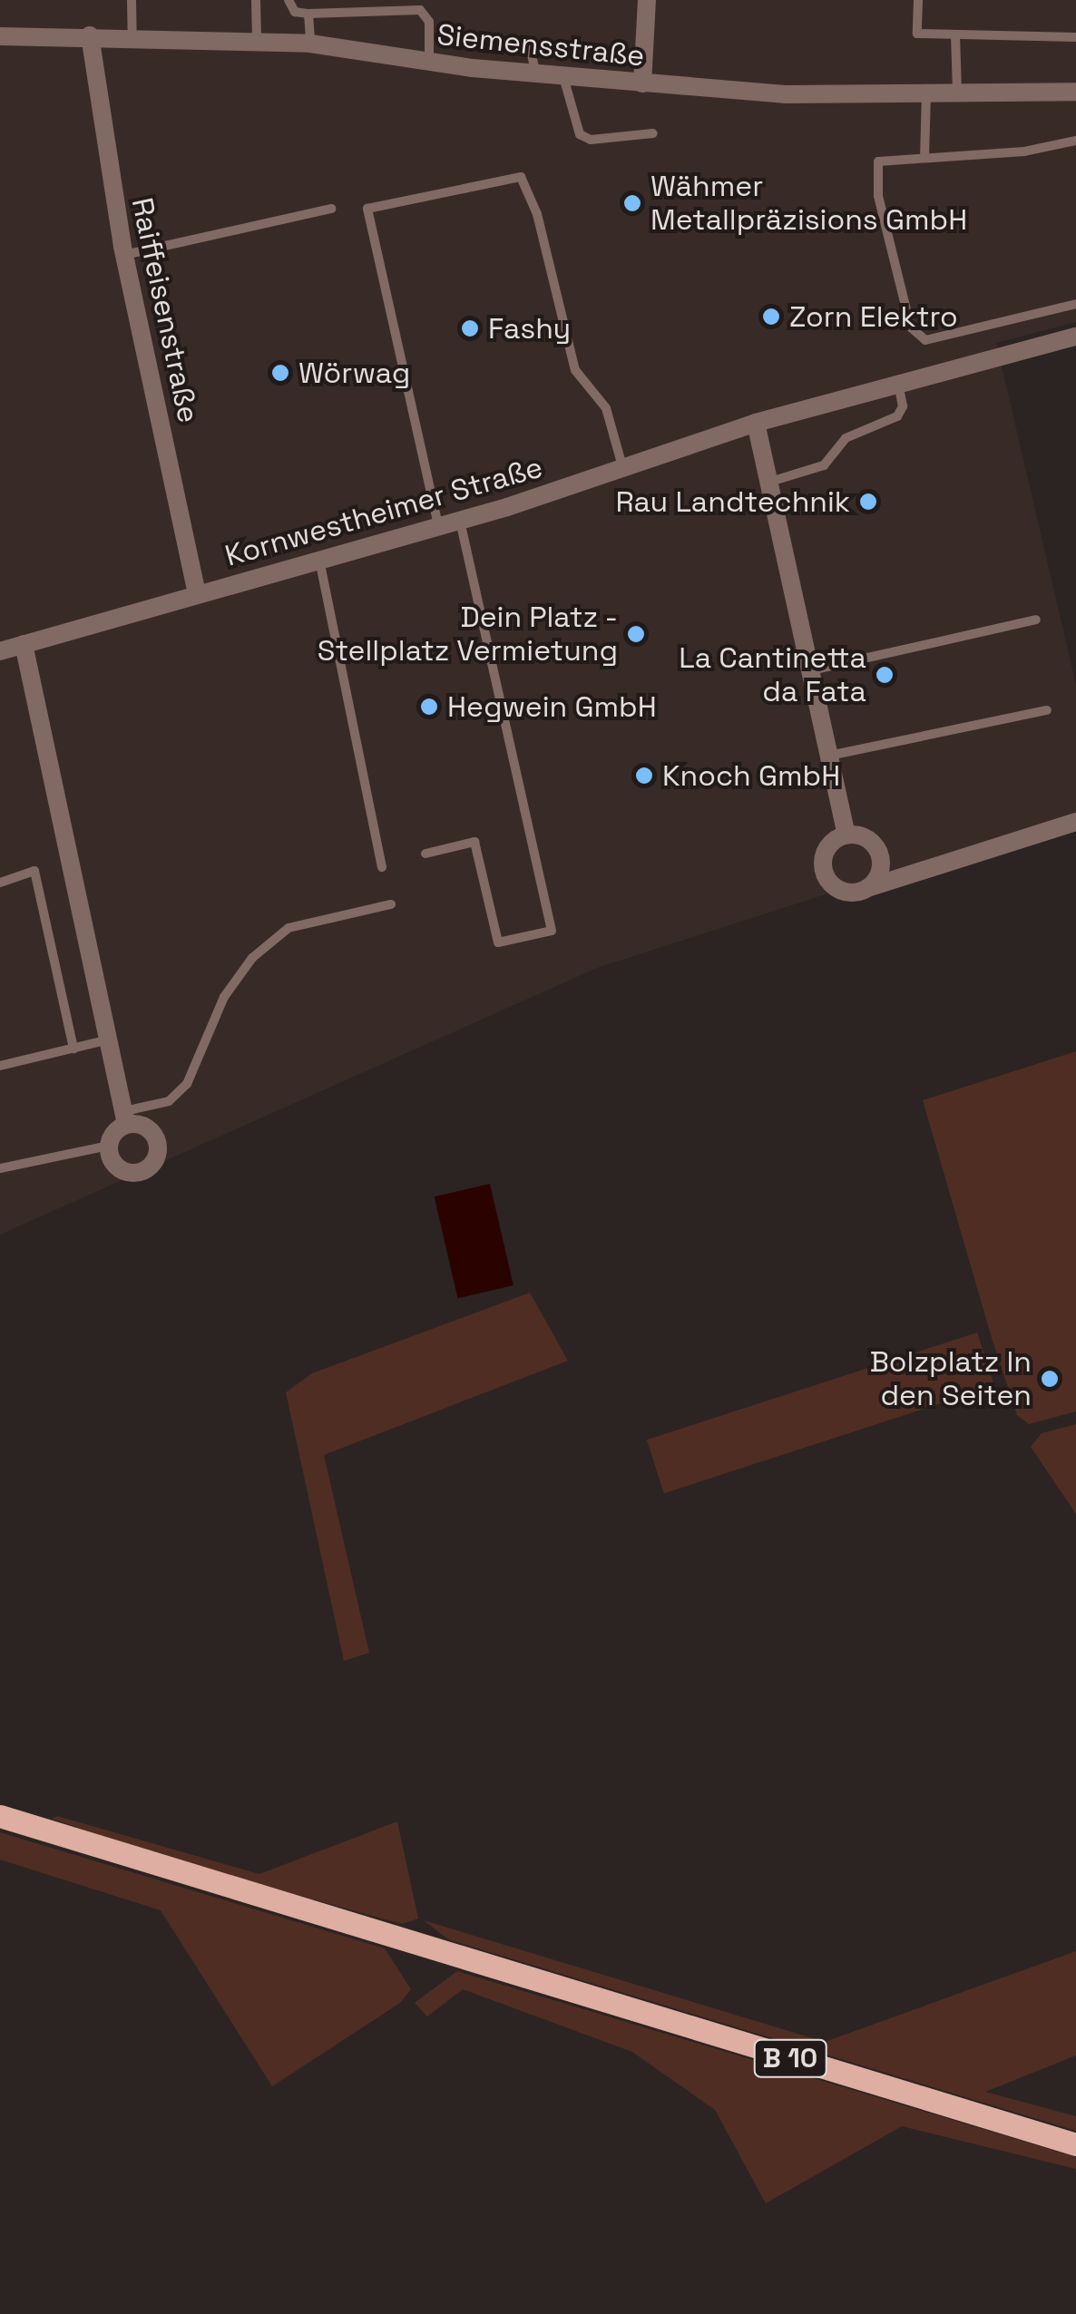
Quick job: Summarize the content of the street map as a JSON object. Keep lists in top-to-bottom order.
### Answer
{
  "streets": {
    "main road": ["B 10"],
    "street": ["Siemensstraße", "Raiffeisenstraße", "Kornwestheimer Straße"]
  },
  "crossings": [
    ["Siemensstraße", "Raiffeisenstraße"],
    ["Raiffeisenstraße", "Kornwestheimer Straße"]
  ],
  "places": [
    "Wähmer Metallpräzisions GmbH",
    "Zorn Elektro",
    "Fashy",
    "Wörwag",
    "Rau Landtechnik",
    "Dein Platz - Stellplatz Vermietung",
    "La Cantinetta da Fata",
    "Hegwein GmbH",
    "Knoch GmbH",
    "Bolzplatz In den Seiten"
  ]
}
